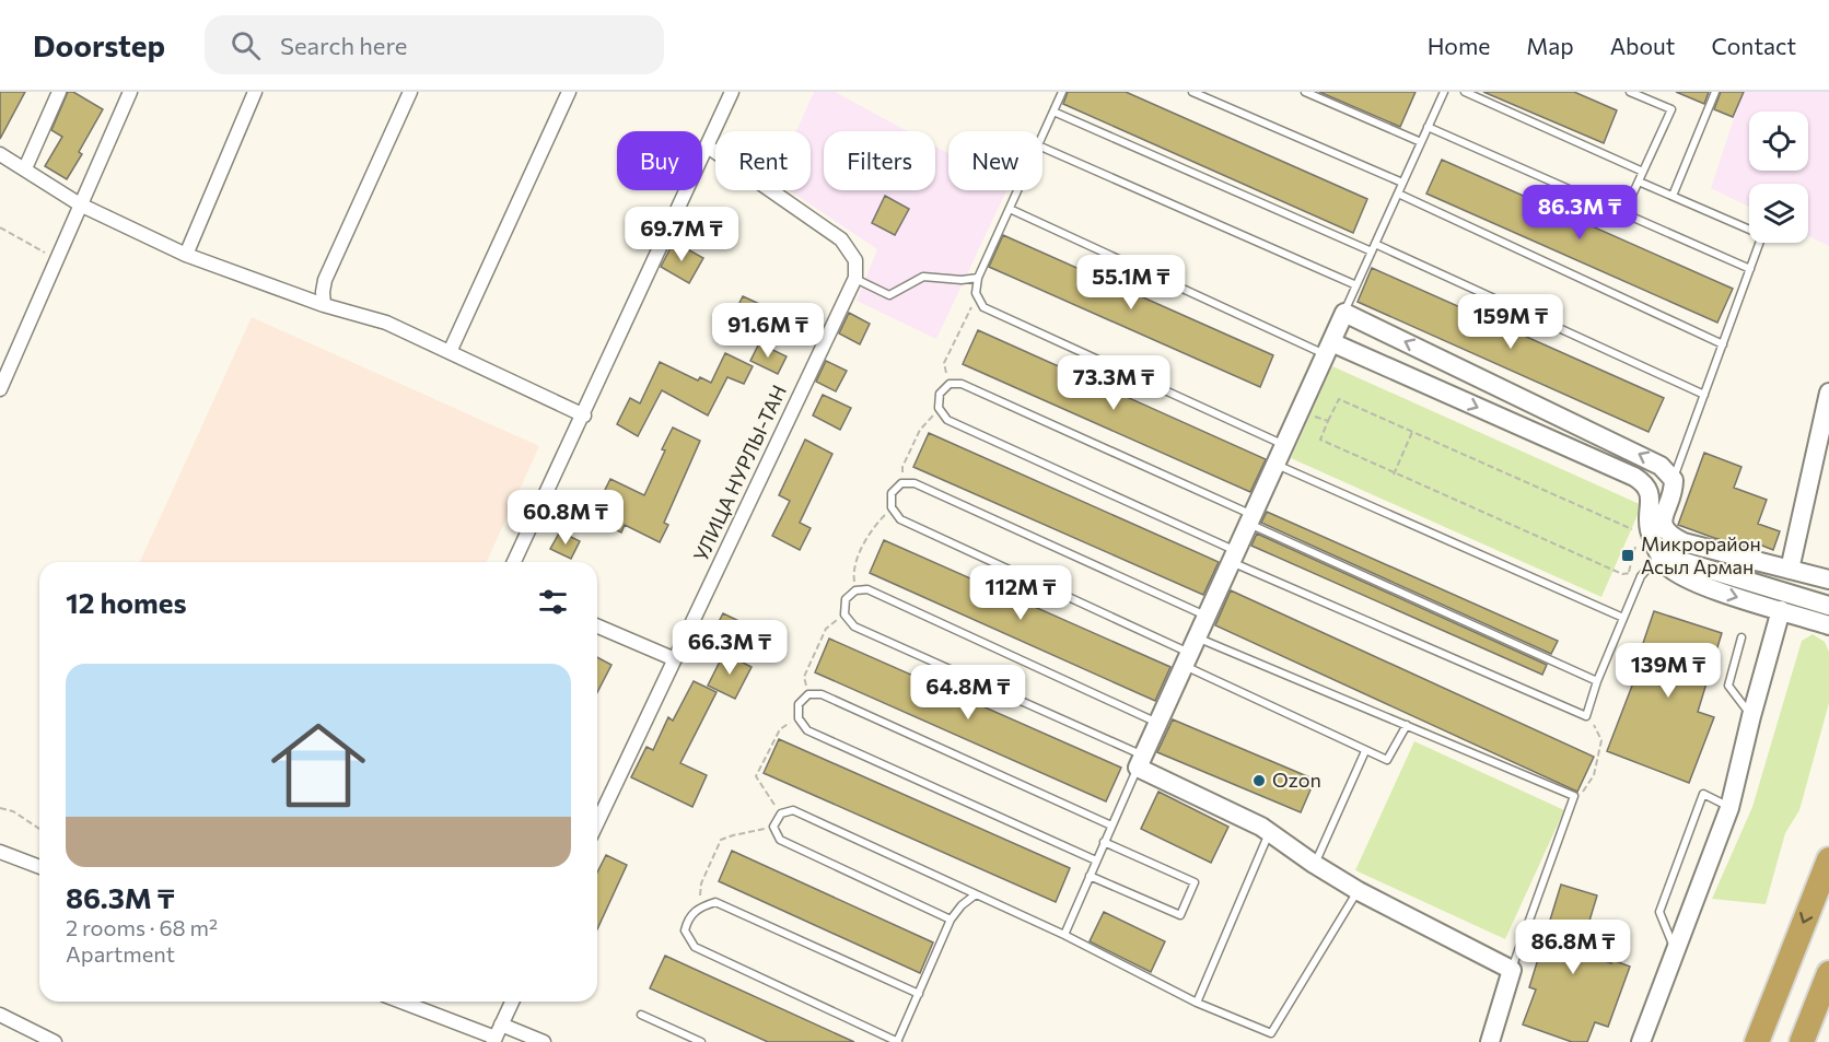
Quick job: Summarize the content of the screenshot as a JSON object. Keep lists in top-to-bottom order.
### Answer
{
  "streets": {
    "street": ["УЛИЦА НУРЛЫ-ТАН"]
  },
  "places": {
    "transit": ["Микрорайон Асыл Арман"],
    "other": ["Ozon"]
  },
  "page": {
    "header": "Doorstep",
    "search": "Search here",
    "nav": [
      "Home",
      "Map",
      "About",
      "Contact"
    ],
    "chip": [
      "Buy",
      "Rent",
      "Filters",
      "New"
    ],
    "price": [
      "86.3M ₸",
      "69.7M ₸",
      "55.1M ₸",
      "159M ₸",
      "91.6M ₸",
      "73.3M ₸",
      "60.8M ₸",
      "112M ₸",
      "66.3M ₸",
      "139M ₸",
      "64.8M ₸",
      "86.8M ₸"
    ],
    "heading": "12 homes",
    "list": [
      {
        "name": "86.3M ₸",
        "note": "2 rooms · 68 m² · Apartment"
      }
    ]
  }
}
